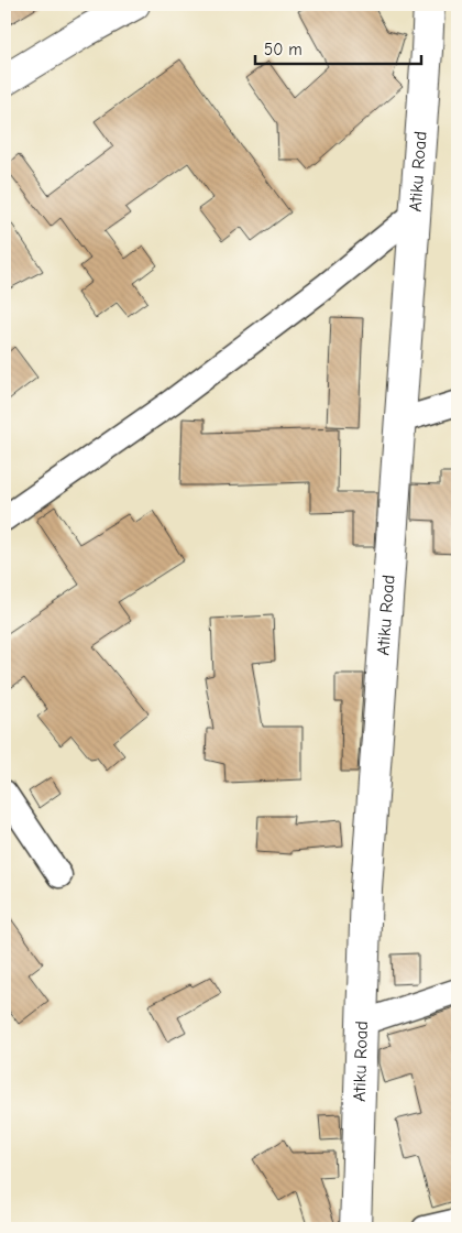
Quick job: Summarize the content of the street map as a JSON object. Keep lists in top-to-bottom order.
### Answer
{
  "streets": {
    "street": ["Atiku Road"]
  },
  "scale_bar": "50 m"
}
